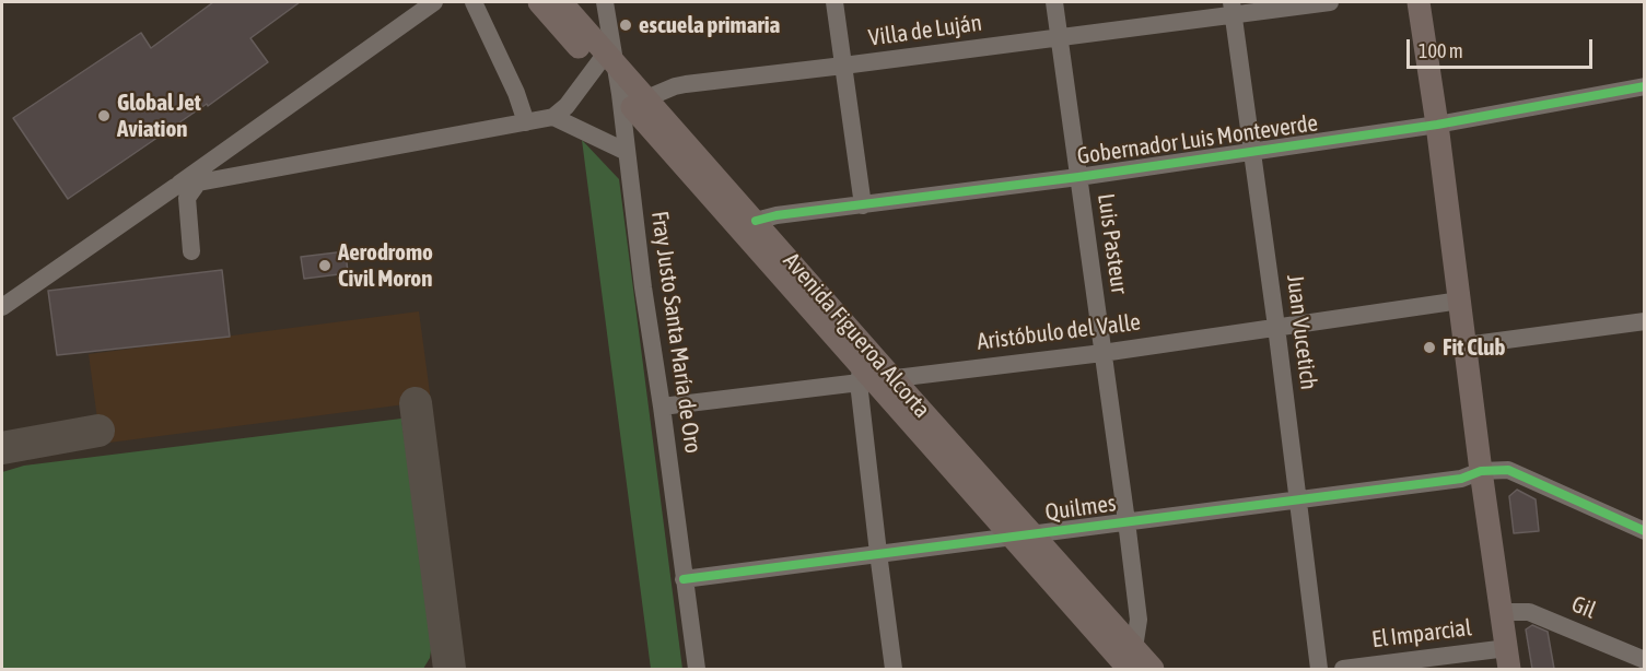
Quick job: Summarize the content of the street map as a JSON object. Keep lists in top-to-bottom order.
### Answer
{
  "streets": {
    "main road": ["Avenida Figueroa Alcorta"],
    "street": [
      "Villa de Luján",
      "Gobernador Luis Monteverde",
      "Luis Pasteur",
      "Fray Justo Santa María de Oro",
      "Aristóbulo del Valle",
      "Juan Vucetich",
      "Quilmes",
      "Gil",
      "El Imparcial"
    ]
  },
  "crossings": [
    ["Villa de Luján", "Luis Pasteur"],
    ["Villa de Luján", "Juan Vucetich"],
    ["Villa de Luján", "Avenida Figueroa Alcorta"],
    ["Gobernador Luis Monteverde", "Luis Pasteur"],
    ["Gobernador Luis Monteverde", "Juan Vucetich"],
    ["Gobernador Luis Monteverde", "Avenida Figueroa Alcorta"],
    ["Luis Pasteur", "Aristóbulo del Valle"],
    ["Luis Pasteur", "Avenida Figueroa Alcorta"],
    ["Luis Pasteur", "Quilmes"],
    ["Fray Justo Santa María de Oro", "Aristóbulo del Valle"],
    ["Fray Justo Santa María de Oro", "Avenida Figueroa Alcorta"],
    ["Fray Justo Santa María de Oro", "Quilmes"],
    ["Aristóbulo del Valle", "Juan Vucetich"],
    ["Aristóbulo del Valle", "Avenida Figueroa Alcorta"],
    ["Juan Vucetich", "Quilmes"],
    ["Avenida Figueroa Alcorta", "Quilmes"]
  ],
  "places": [
    "escuela primaria",
    "Global Jet Aviation",
    "Aerodromo Civil Moron",
    "Fit Club"
  ],
  "scale_bar": "100 m"
}
